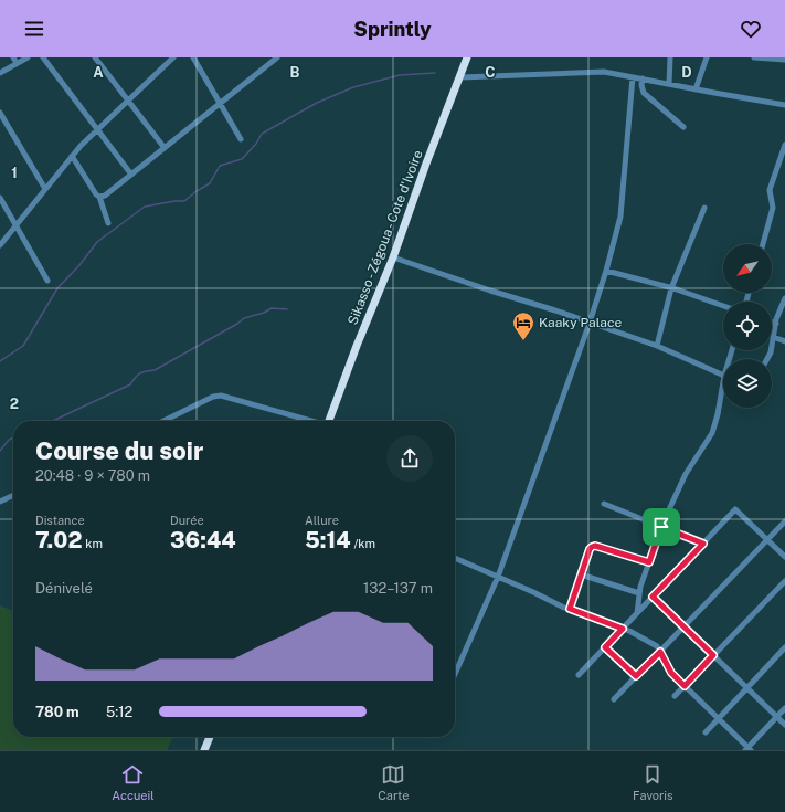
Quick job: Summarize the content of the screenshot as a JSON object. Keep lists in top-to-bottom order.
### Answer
{
  "streets": {
    "highway": ["Sikasso - Zégoua - Cote d'Ivoire"]
  },
  "places": {
    "hotel": ["Kaaky Palace"]
  },
  "north": "bottom left",
  "page": {
    "header": "Sprintly",
    "heading": ["Course du soir", "20:48 · 9 × 780 m"],
    "stats": [
      ["Distance", "7.02 km"],
      ["Durée", "36:44"],
      ["Allure", "5:14 /km"]
    ],
    "chart": ["Dénivelé", "132–137 m"],
    "list": [
      {
        "name": "780 m",
        "note": "5:12"
      }
    ],
    "tabs": ["Accueil", "Carte", "Favoris"]
  },
  "grid": {
    "columns": [
      "A",
      "B",
      "C",
      "D"
    ],
    "rows": ["1", "2"]
  }
}
